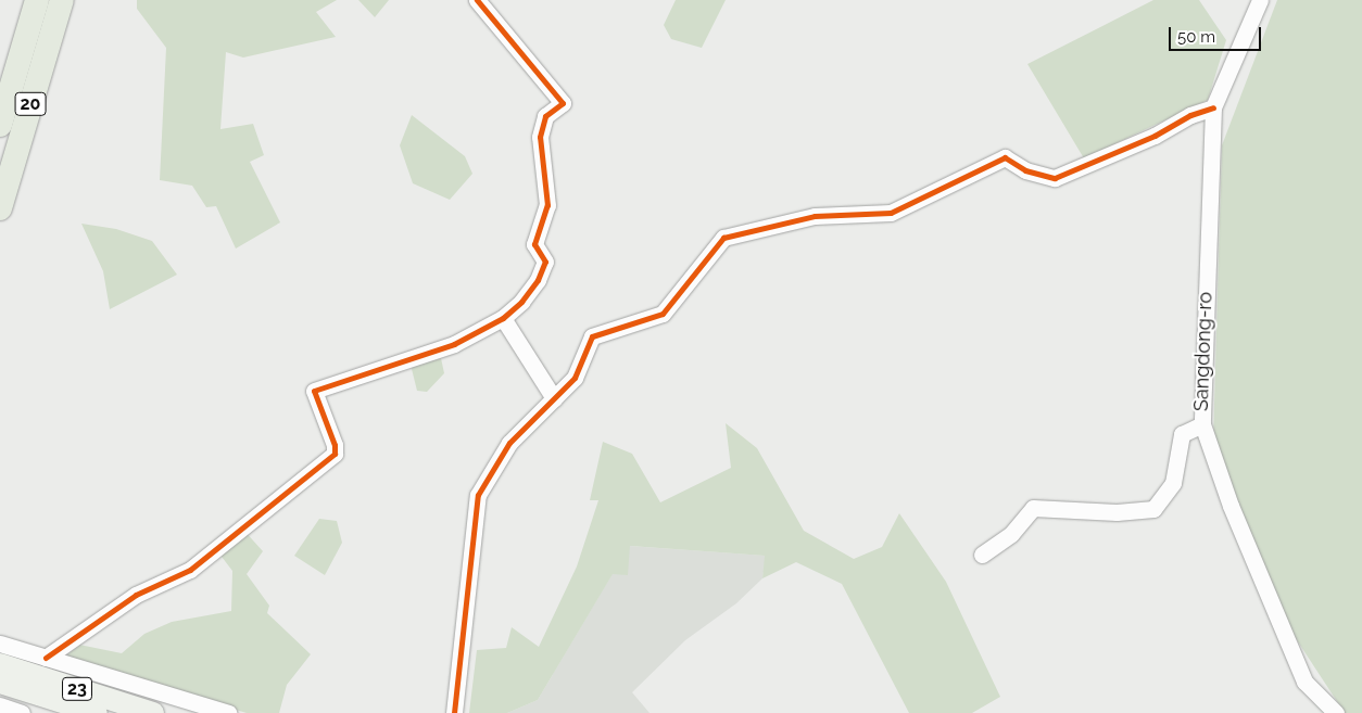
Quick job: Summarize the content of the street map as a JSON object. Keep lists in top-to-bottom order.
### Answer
{
  "streets": {
    "highway": ["20"],
    "main road": ["23"],
    "street": ["Sangdong-ro"]
  },
  "scale_bar": "50 m"
}
